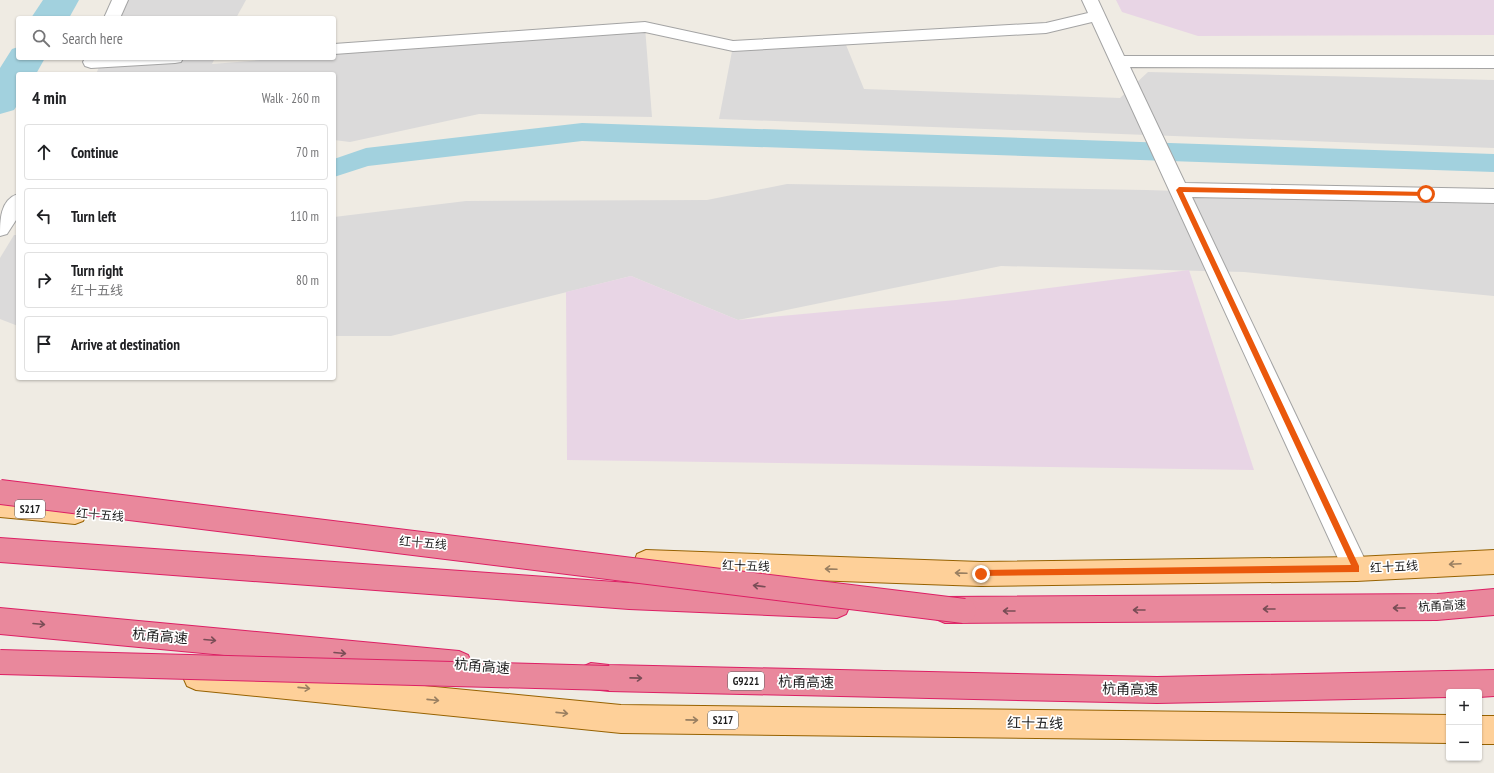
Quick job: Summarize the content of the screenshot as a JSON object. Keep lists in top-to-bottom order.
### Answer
{
  "streets": {
    "highway": ["杭甬高速", "G9221"],
    "main road": ["S217", "红十五线"]
  },
  "page": {
    "search": "Search here",
    "heading": ["4 min", "Walk · 260 m"],
    "list": [
      ["Continue", "70 m"],
      ["Turn left", "110 m"],
      ["Turn right", "红十五线", "80 m"],
      "Arrive at destination"
    ],
    "map_buttons": ["+", "−"]
  }
}
